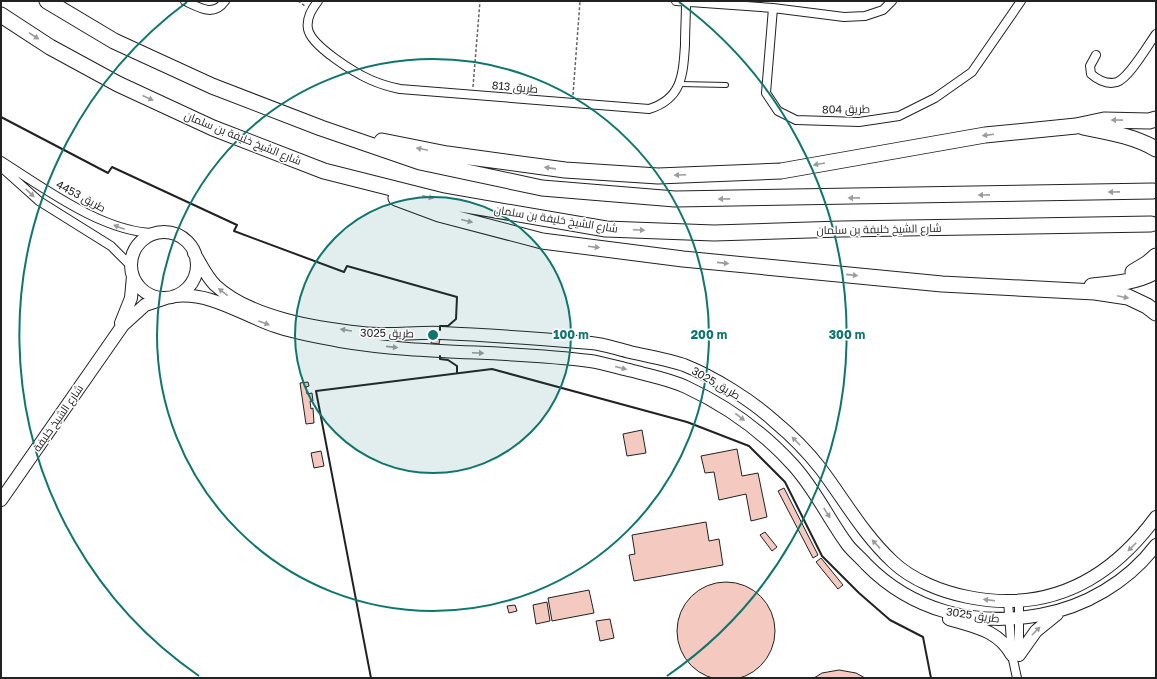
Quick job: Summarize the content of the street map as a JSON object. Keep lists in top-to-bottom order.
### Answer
{
  "streets": {
    "highway": ["شارع الشيخ خليفة بن سلمان"],
    "street": [
      "طريق 813",
      "طريق 804",
      "طريق 4453",
      "طريق 3025",
      "شارع الشيخ خليفة"
    ]
  },
  "crossings": [
    ["طريق 4453", "طريق 3025"],
    ["طريق 4453", "شارع الشيخ خليفة"],
    ["طريق 3025", "شارع الشيخ خليفة"]
  ],
  "rings": ["100 m", "200 m", "300 m"]
}
